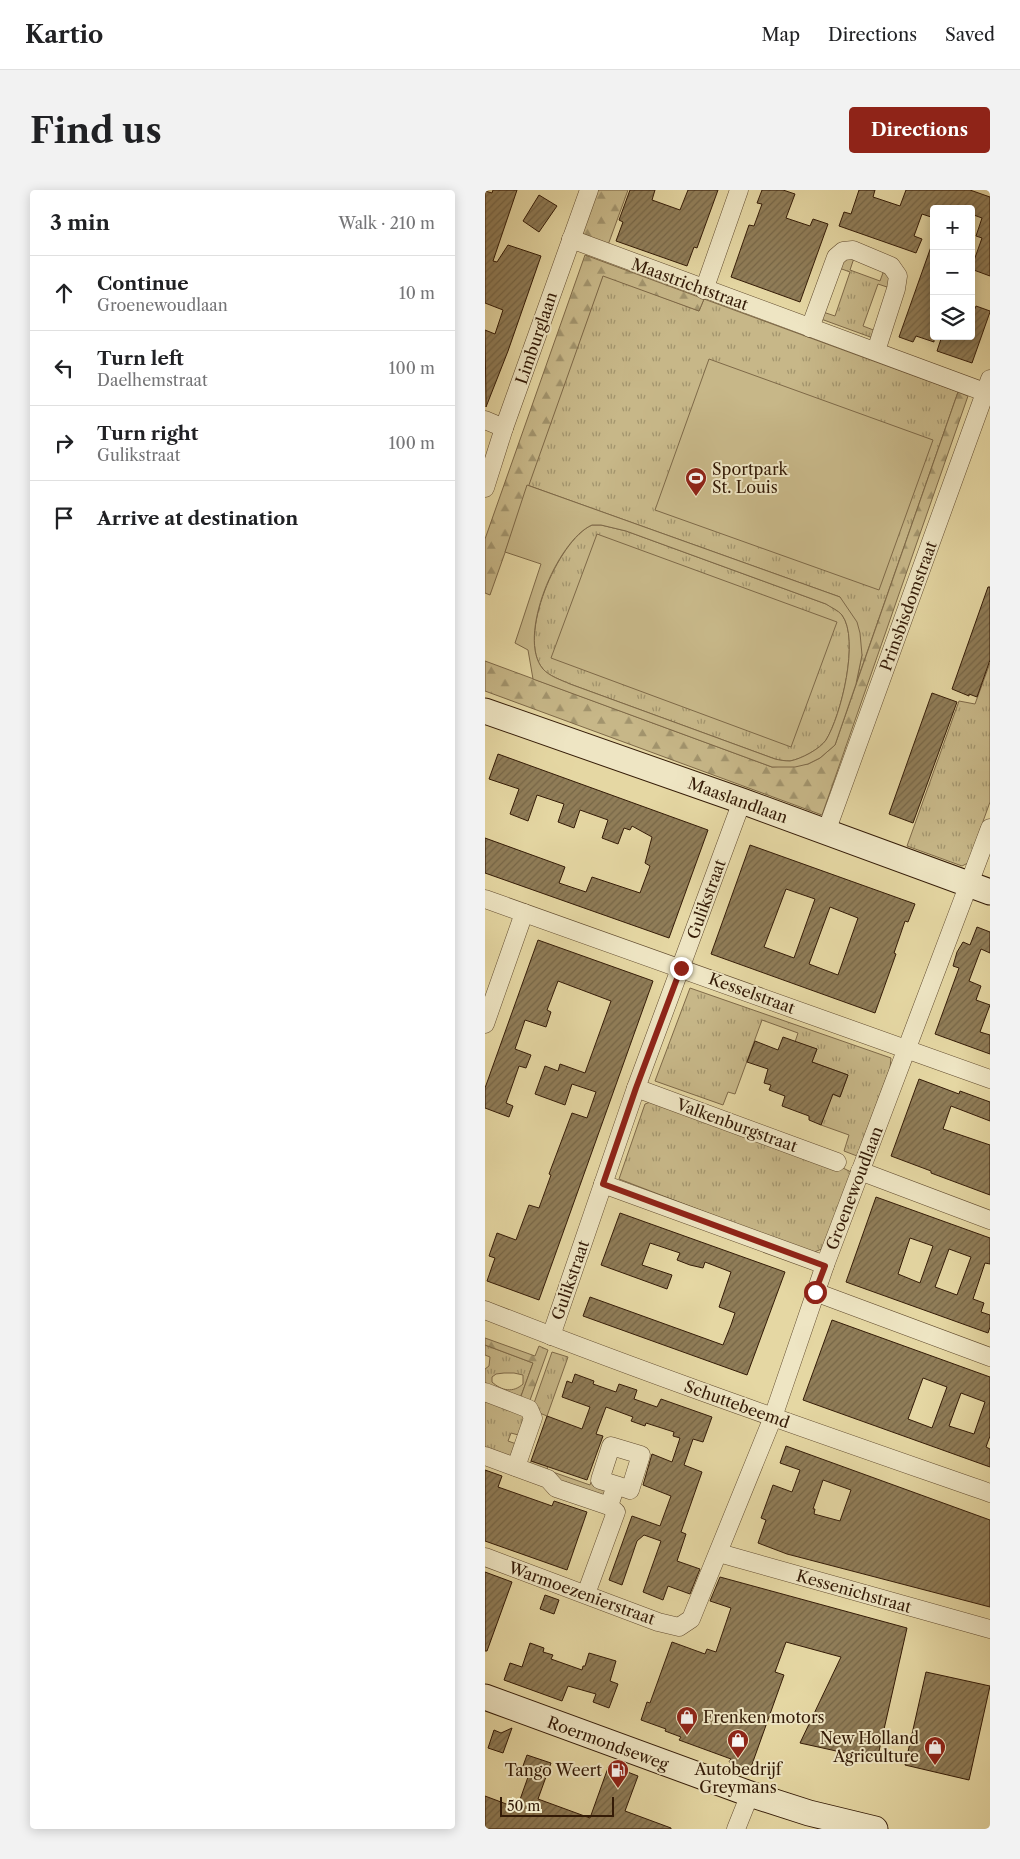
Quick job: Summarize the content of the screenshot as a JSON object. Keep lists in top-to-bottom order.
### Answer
{
  "streets": {
    "street": [
      "Maastrichtstraat",
      "Limburglaan",
      "Prinsbisdomstraat",
      "Maaslandlaan",
      "Gulikstraat",
      "Kesselstraat",
      "Valkenburgstraat",
      "Groenewoudlaan",
      "Schuttebeemd",
      "Kessenichstraat",
      "Warmoezenierstraat",
      "Roermondseweg"
    ]
  },
  "crossings": [
    ["Maastrichtstraat", "Limburglaan"],
    ["Maastrichtstraat", "Prinsbisdomstraat"],
    ["Prinsbisdomstraat", "Maaslandlaan"],
    ["Maaslandlaan", "Gulikstraat"],
    ["Maaslandlaan", "Groenewoudlaan"],
    ["Gulikstraat", "Kesselstraat"],
    ["Gulikstraat", "Valkenburgstraat"],
    ["Gulikstraat", "Schuttebeemd"],
    ["Kesselstraat", "Groenewoudlaan"],
    ["Groenewoudlaan", "Schuttebeemd"],
    ["Groenewoudlaan", "Kessenichstraat"],
    ["Groenewoudlaan", "Warmoezenierstraat"]
  ],
  "places": {
    "sports": ["Sportpark St. Louis"],
    "shop": ["Frenken motors", "Autobedrijf Greymans", "New Holland Agriculture"],
    "fuel station": ["Tango Weert"]
  },
  "scale_bar": "50 m",
  "page": {
    "header": "Kartio",
    "nav": ["Map", "Directions", "Saved"],
    "buttons": "Directions",
    "title": "Find us",
    "heading": ["3 min", "Walk · 210 m"],
    "map_buttons": ["+", "−"],
    "list": [
      ["Continue", "Groenewoudlaan", "10 m"],
      ["Turn left", "Daelhemstraat", "100 m"],
      ["Turn right", "Gulikstraat", "100 m"],
      "Arrive at destination"
    ],
    "scale": "50 m"
  }
}
